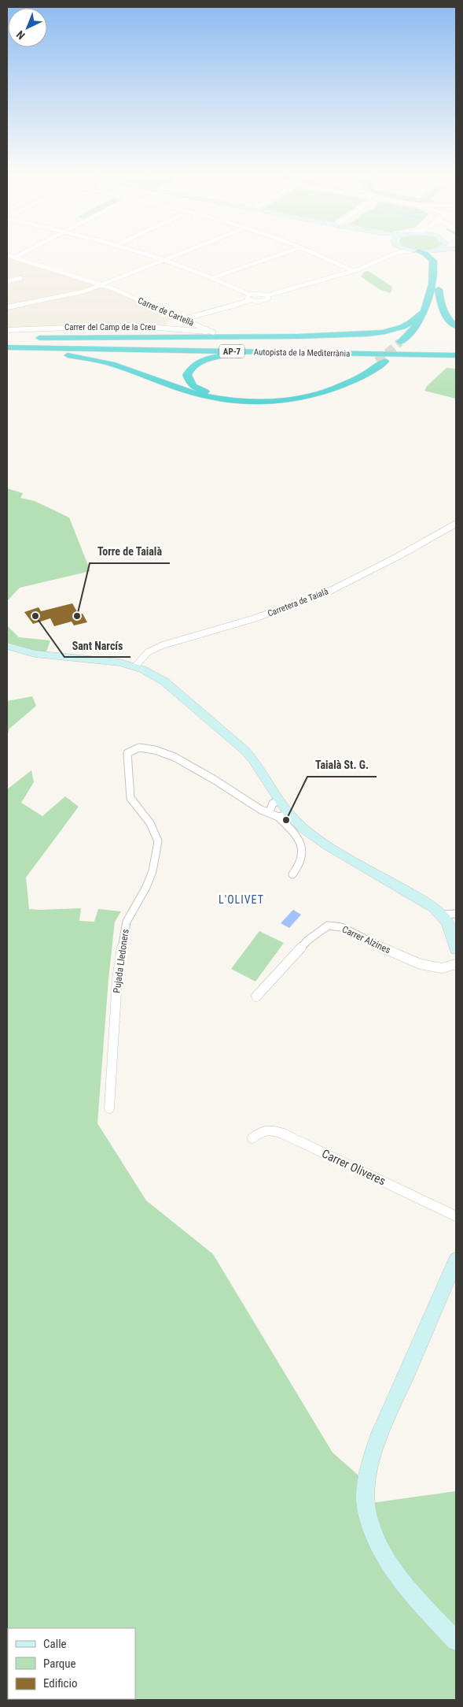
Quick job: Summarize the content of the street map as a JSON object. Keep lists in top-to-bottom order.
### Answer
{
  "streets": {
    "highway": ["AP-7", "Autopista de la Mediterrània"],
    "street": [
      "Carrer de Cartellà",
      "Carrer del Camp de la Creu",
      "Carretera de Taialà",
      "Carrer Alzines",
      "Pujada Lledoners",
      "Carrer Oliveres"
    ]
  },
  "crossings": [
    ["Carrer de Cartellà", "Carrer del Camp de la Creu"]
  ],
  "districts": ["L'OLIVET"],
  "places": ["Sant Narcís", "Torre de Taialà", "Taialà St. G."],
  "legend": ["Calle", "Parque", "Edificio"],
  "north": "bottom left"
}
